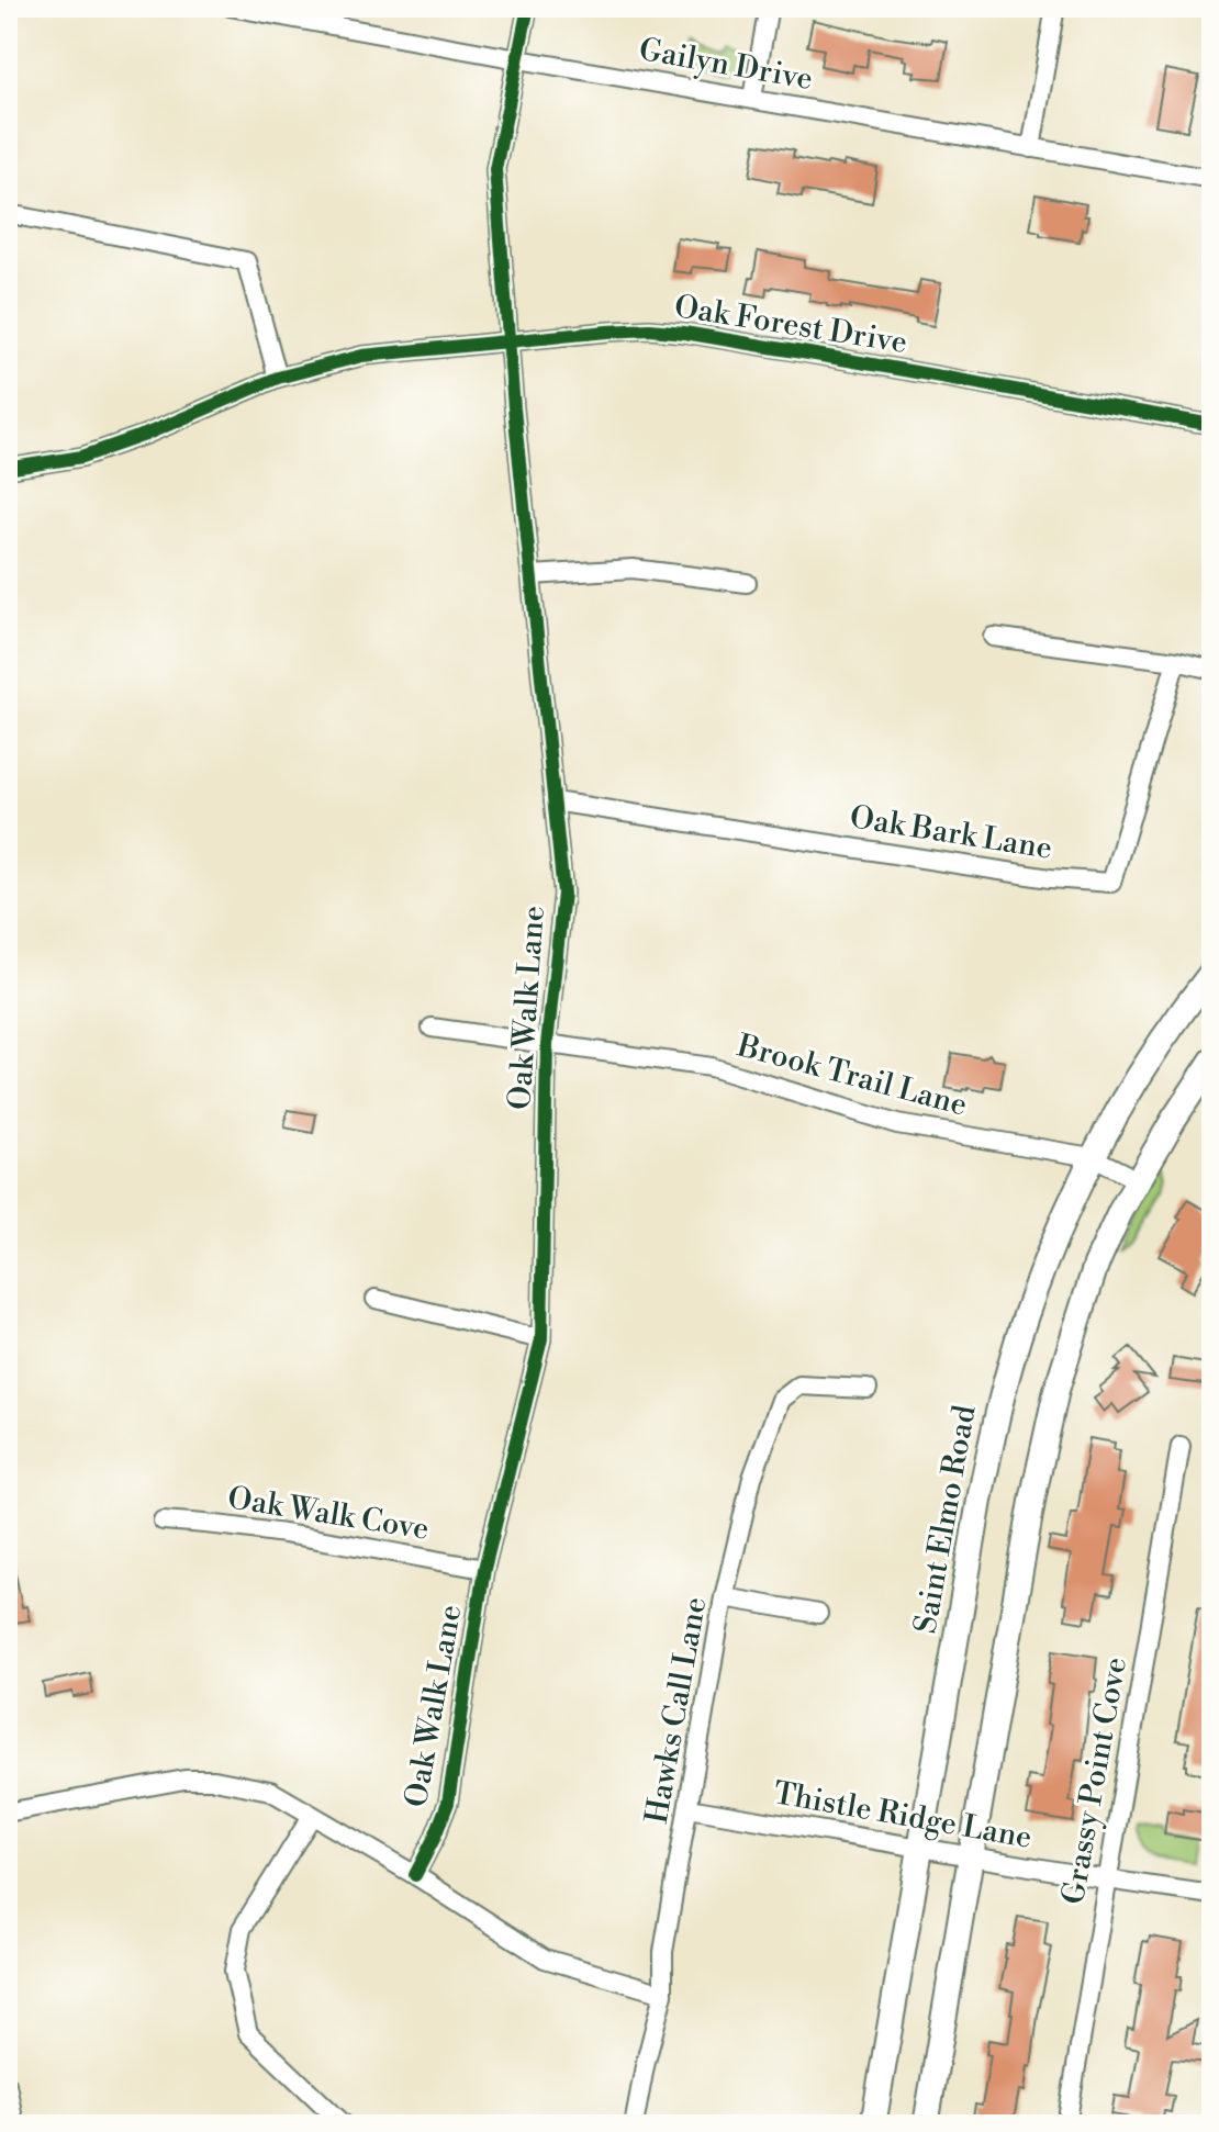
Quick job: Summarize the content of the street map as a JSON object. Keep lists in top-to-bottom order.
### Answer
{
  "streets": {
    "main road": ["Saint Elmo Road"],
    "street": [
      "Gailyn Drive",
      "Oak Forest Drive",
      "Oak Bark Lane",
      "Oak Walk Lane",
      "Brook Trail Lane",
      "Oak Walk Cove",
      "Hawks Call Lane",
      "Grassy Point Cove",
      "Thistle Ridge Lane"
    ]
  },
  "crossings": [
    ["Gailyn Drive", "Oak Walk Lane"],
    ["Oak Forest Drive", "Oak Walk Lane"],
    ["Oak Bark Lane", "Oak Walk Lane"],
    ["Oak Walk Lane", "Brook Trail Lane"],
    ["Oak Walk Lane", "Oak Walk Cove"],
    ["Brook Trail Lane", "Saint Elmo Road"],
    ["Saint Elmo Road", "Thistle Ridge Lane"],
    ["Hawks Call Lane", "Thistle Ridge Lane"],
    ["Grassy Point Cove", "Thistle Ridge Lane"]
  ]
}
